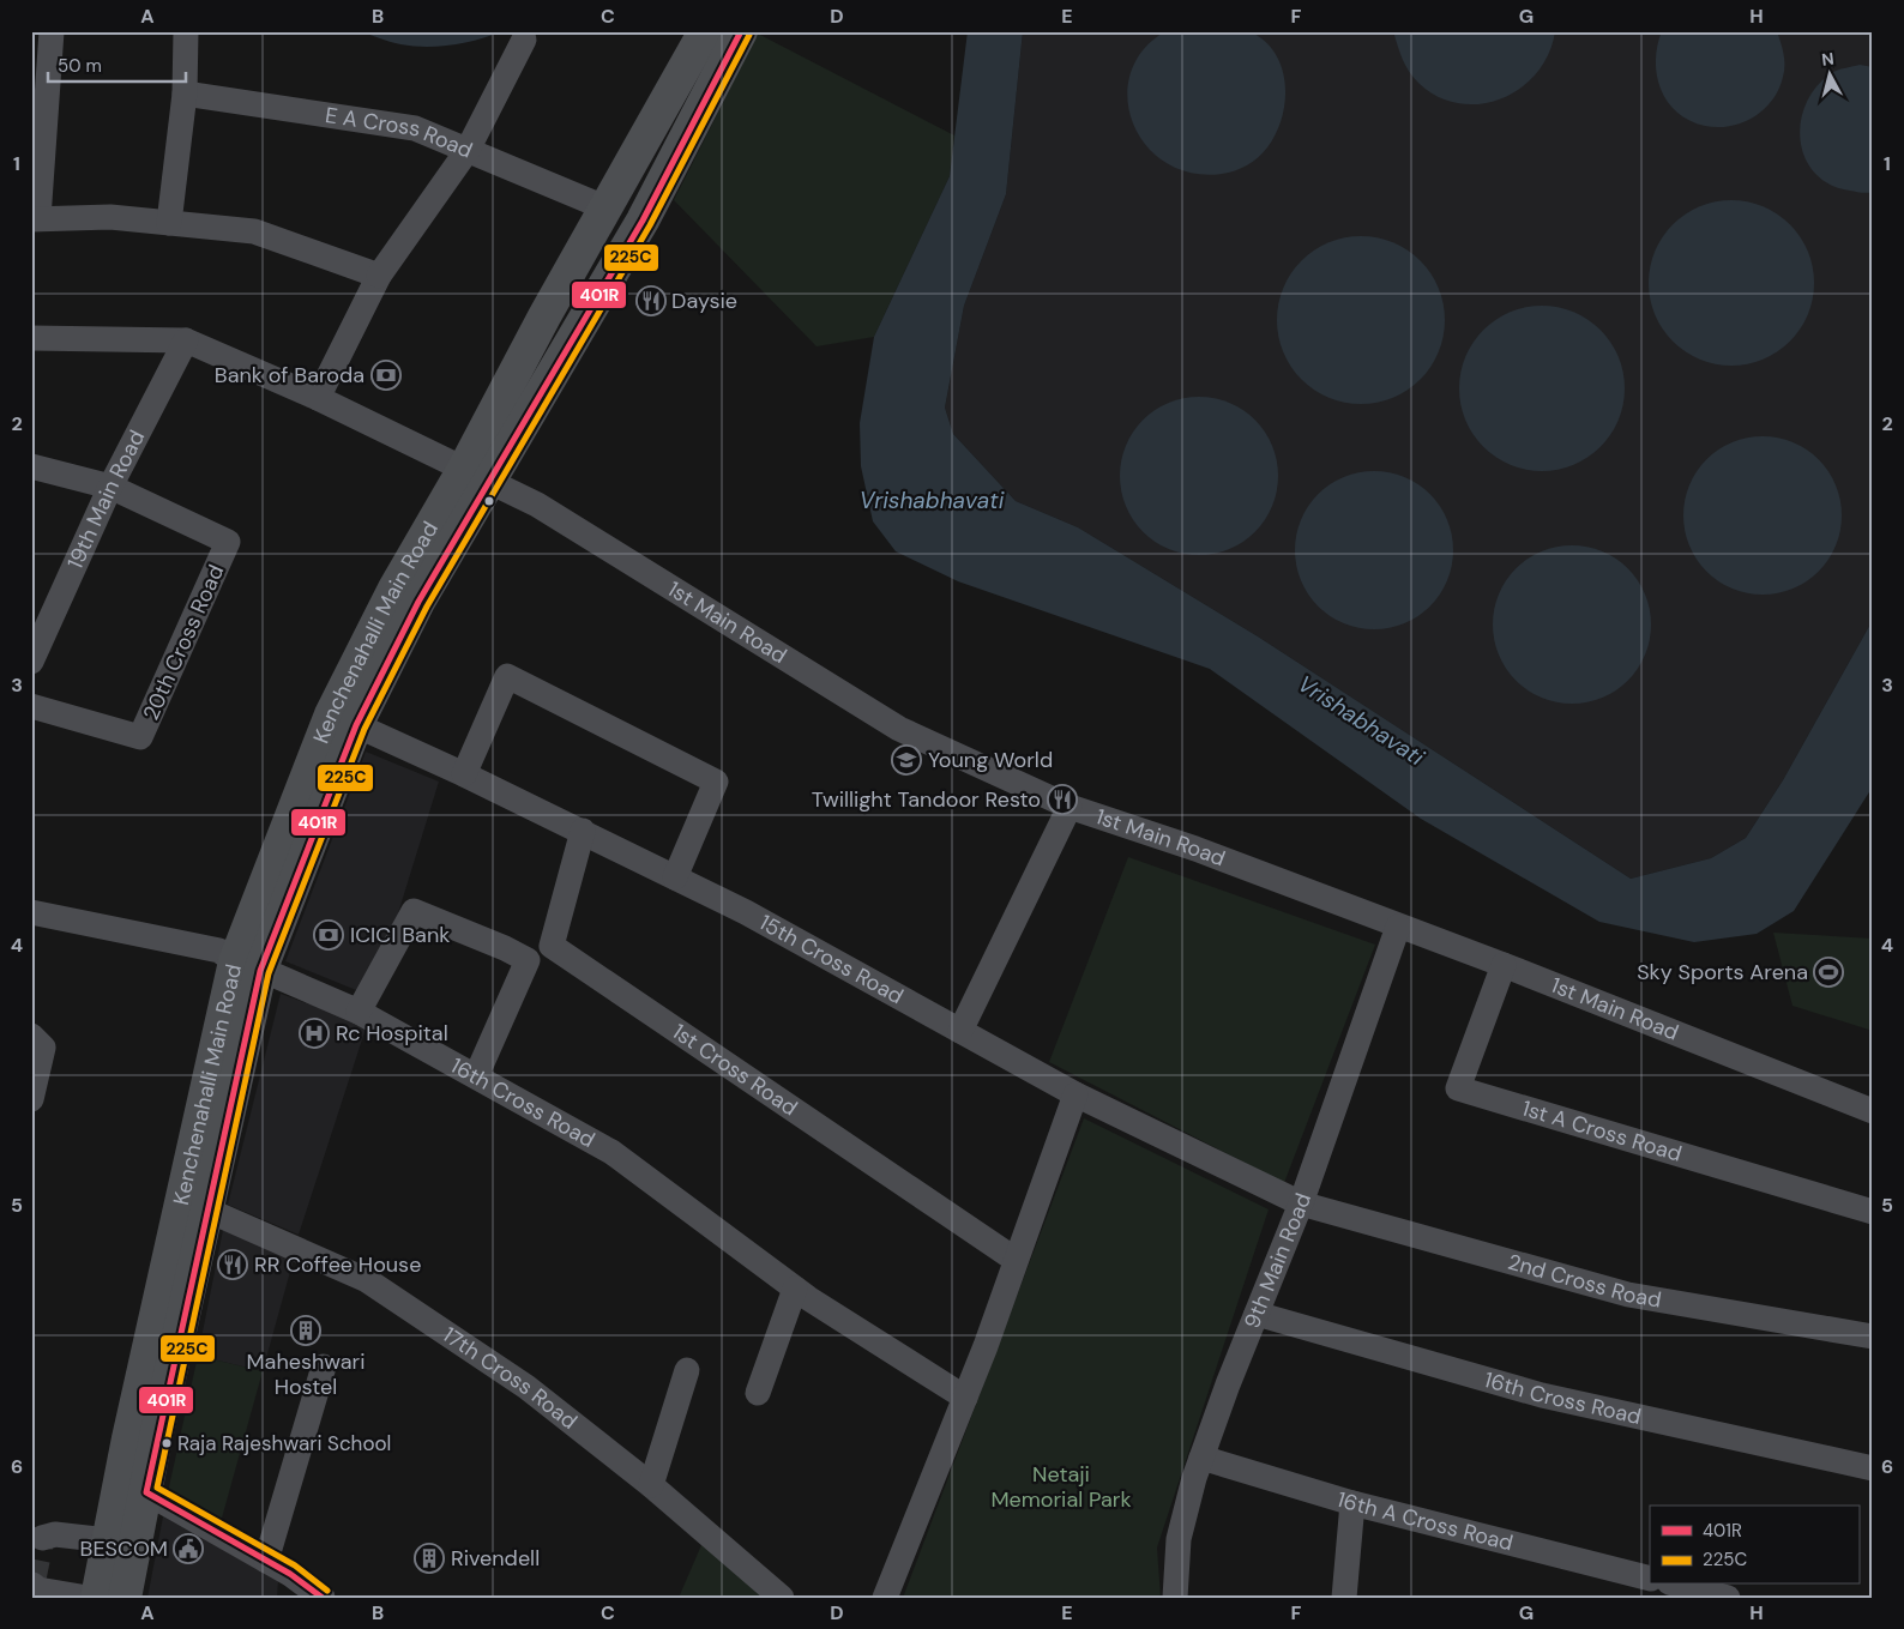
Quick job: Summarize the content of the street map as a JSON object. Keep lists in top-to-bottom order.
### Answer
{
  "streets": {
    "main road": ["Kenchenahalli Main Road"],
    "street": [
      "E A Cross Road",
      "19th Main Road",
      "1st Main Road",
      "20th Cross Road",
      "15th Cross Road",
      "1st Cross Road",
      "16th Cross Road",
      "1st A Cross Road",
      "9th Main Road",
      "2nd Cross Road",
      "17th Cross Road",
      "16th A Cross Road"
    ]
  },
  "crossings": [
    ["E A Cross Road", "Kenchenahalli Main Road"],
    ["19th Main Road", "1st Main Road"],
    ["19th Main Road", "20th Cross Road"],
    ["1st Main Road", "Kenchenahalli Main Road"],
    ["1st Main Road", "1st A Cross Road"],
    ["1st Main Road", "9th Main Road"],
    ["Kenchenahalli Main Road", "15th Cross Road"],
    ["Kenchenahalli Main Road", "16th Cross Road"],
    ["Kenchenahalli Main Road", "17th Cross Road"],
    ["15th Cross Road", "1st Cross Road"],
    ["15th Cross Road", "9th Main Road"],
    ["15th Cross Road", "2nd Cross Road"],
    ["16th Cross Road", "9th Main Road"],
    ["9th Main Road", "2nd Cross Road"],
    ["9th Main Road", "16th A Cross Road"]
  ],
  "water": ["Vrishabhavati"],
  "parks": ["Netaji Memorial Park"],
  "places": {
    "restaurant": ["Daysie", "Twillight Tandoor Resto", "RR Coffee House"],
    "bank": ["Bank of Baroda", "ICICI Bank"],
    "school or university": ["Young World"],
    "sports": ["Sky Sports Arena"],
    "hospital": ["Rc Hospital"],
    "building": ["Maheshwari Hostel", "Rivendell"],
    "other": ["Raja Rajeshwari School"],
    "public building": ["BESCOM"]
  },
  "lines": ["transit line 401R", "transit line 225C"],
  "legend": ["401R", "225C"],
  "scale_bar": "50 m",
  "north": "top",
  "grid": {
    "columns": [
      "A",
      "B",
      "C",
      "D",
      "E",
      "F",
      "G",
      "H"
    ],
    "rows": [
      "1",
      "2",
      "3",
      "4",
      "5",
      "6"
    ]
  }
}
